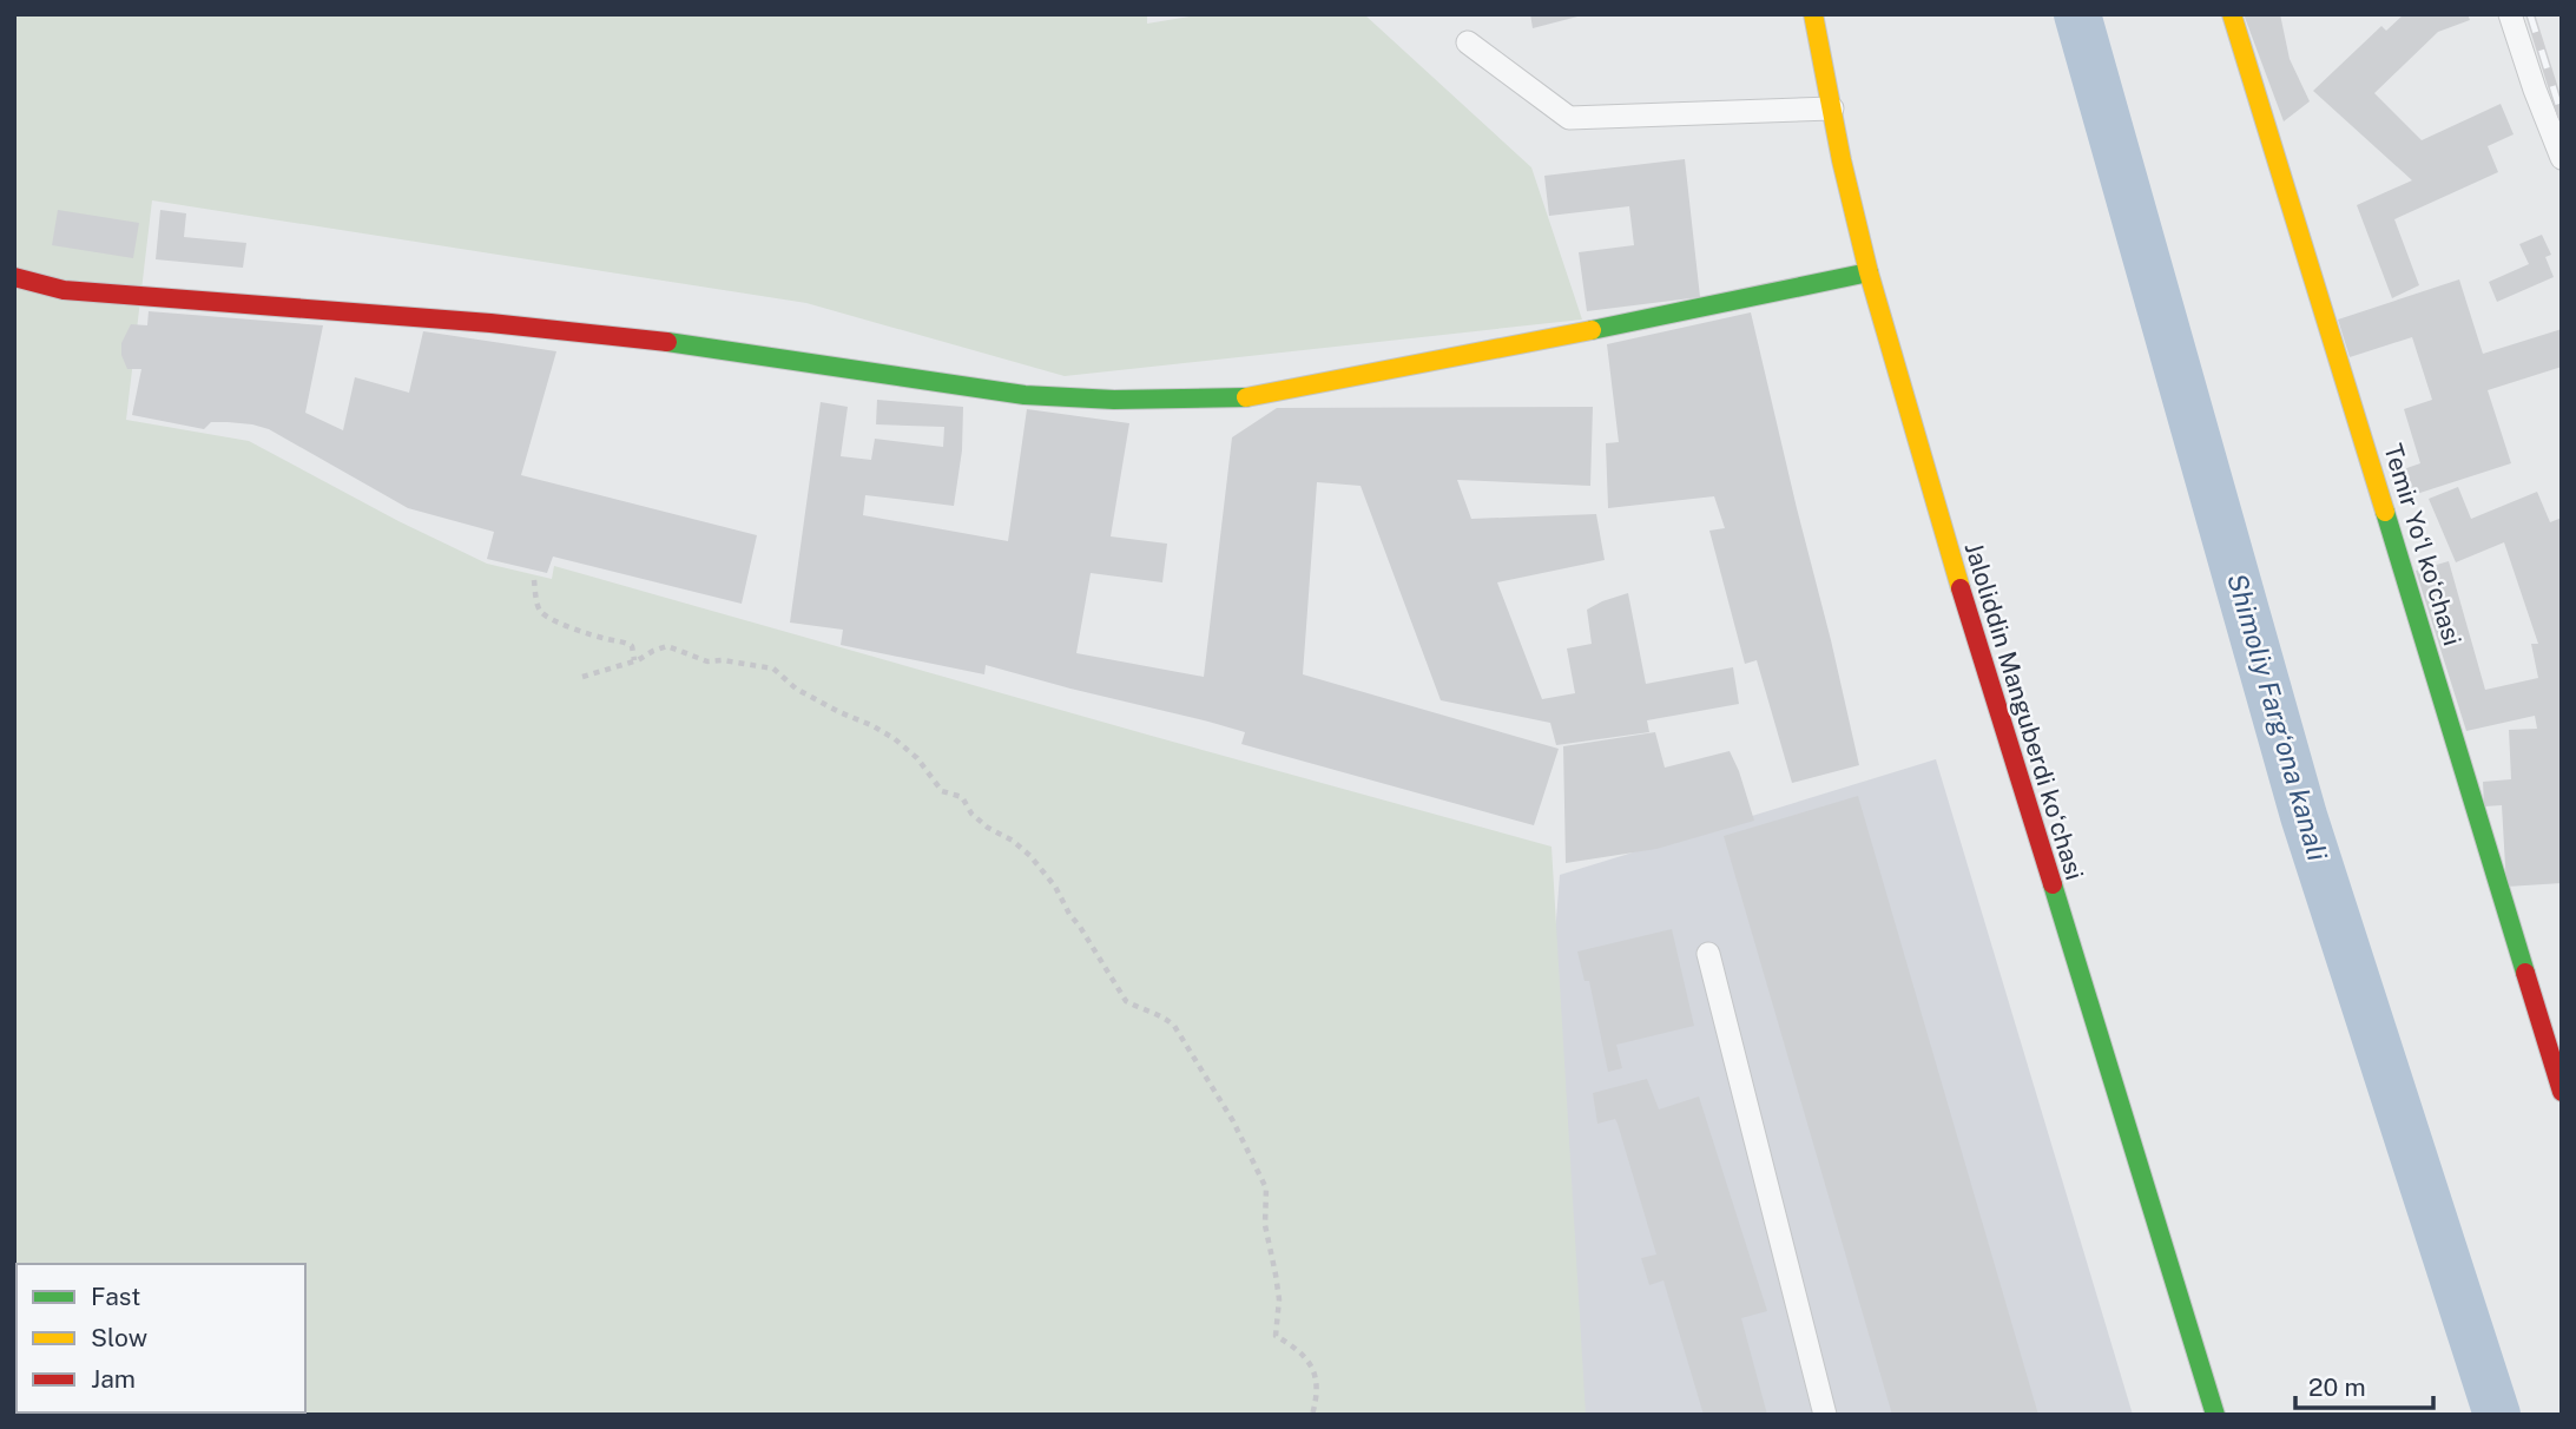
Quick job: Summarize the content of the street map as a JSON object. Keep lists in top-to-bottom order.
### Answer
{
  "streets": {
    "street": ["Temir Yoʻl koʻchasi", "Jaloliddin Manguberdi koʻchasi"]
  },
  "water": ["Shimoliy Fargʻona kanali"],
  "legend": ["Fast", "Slow", "Jam"],
  "scale_bar": "20 m"
}
